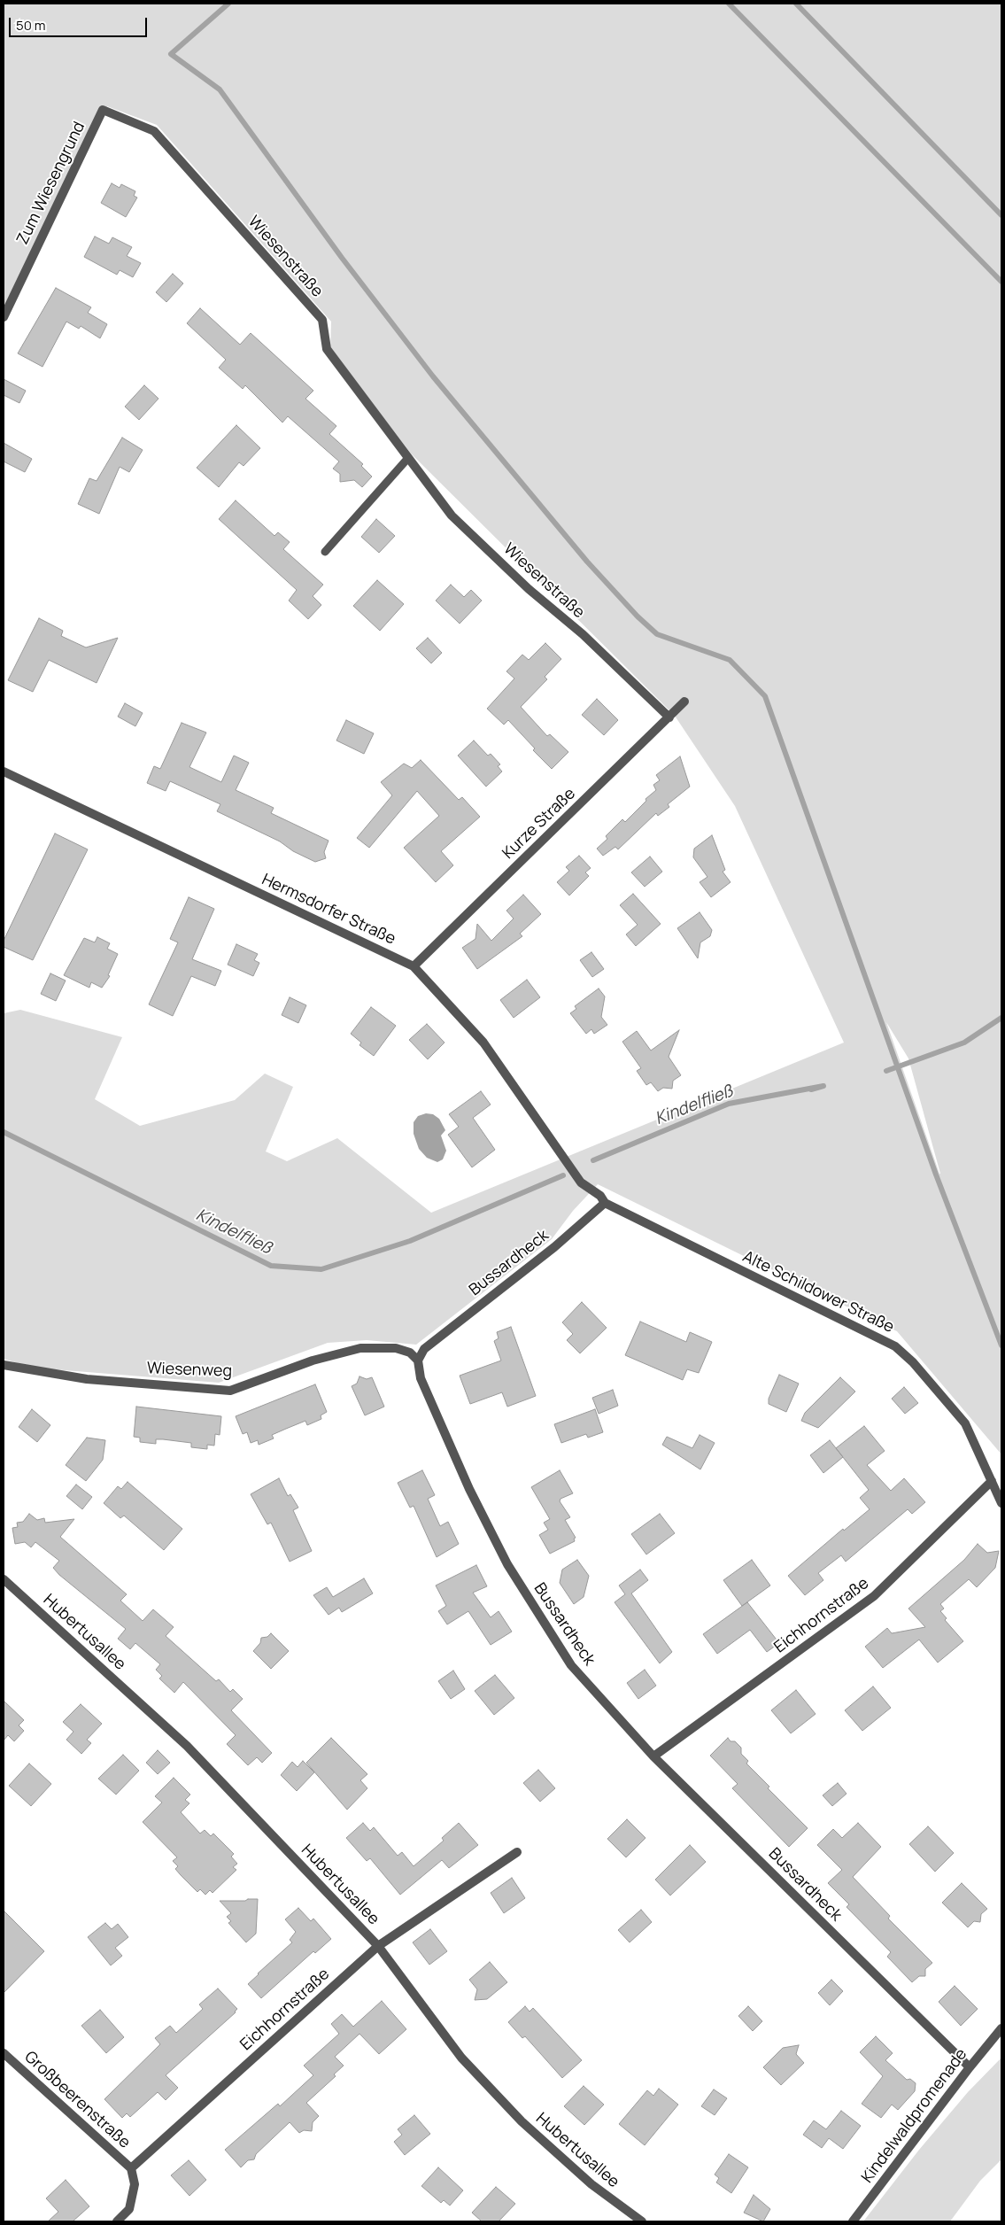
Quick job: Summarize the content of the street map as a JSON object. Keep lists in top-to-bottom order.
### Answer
{
  "streets": {
    "street": [
      "Zum Wiesengrund",
      "Wiesenstraße",
      "Kurze Straße",
      "Hermsdorfer Straße",
      "Bussardheck",
      "Alte Schildower Straße",
      "Wiesenweg",
      "Eichhornstraße",
      "Hubertusallee",
      "Großbeerenstraße",
      "Kindelwaldpromenade"
    ]
  },
  "crossings": [
    ["Zum Wiesengrund", "Wiesenstraße"],
    ["Wiesenstraße", "Kurze Straße"],
    ["Kurze Straße", "Hermsdorfer Straße"],
    ["Hermsdorfer Straße", "Alte Schildower Straße"],
    ["Bussardheck", "Alte Schildower Straße"],
    ["Bussardheck", "Wiesenweg"],
    ["Bussardheck", "Eichhornstraße"],
    ["Bussardheck", "Kindelwaldpromenade"],
    ["Alte Schildower Straße", "Eichhornstraße"],
    ["Eichhornstraße", "Hubertusallee"],
    ["Eichhornstraße", "Großbeerenstraße"]
  ],
  "water": ["Kindelfließ"],
  "scale_bar": "50 m"
}
